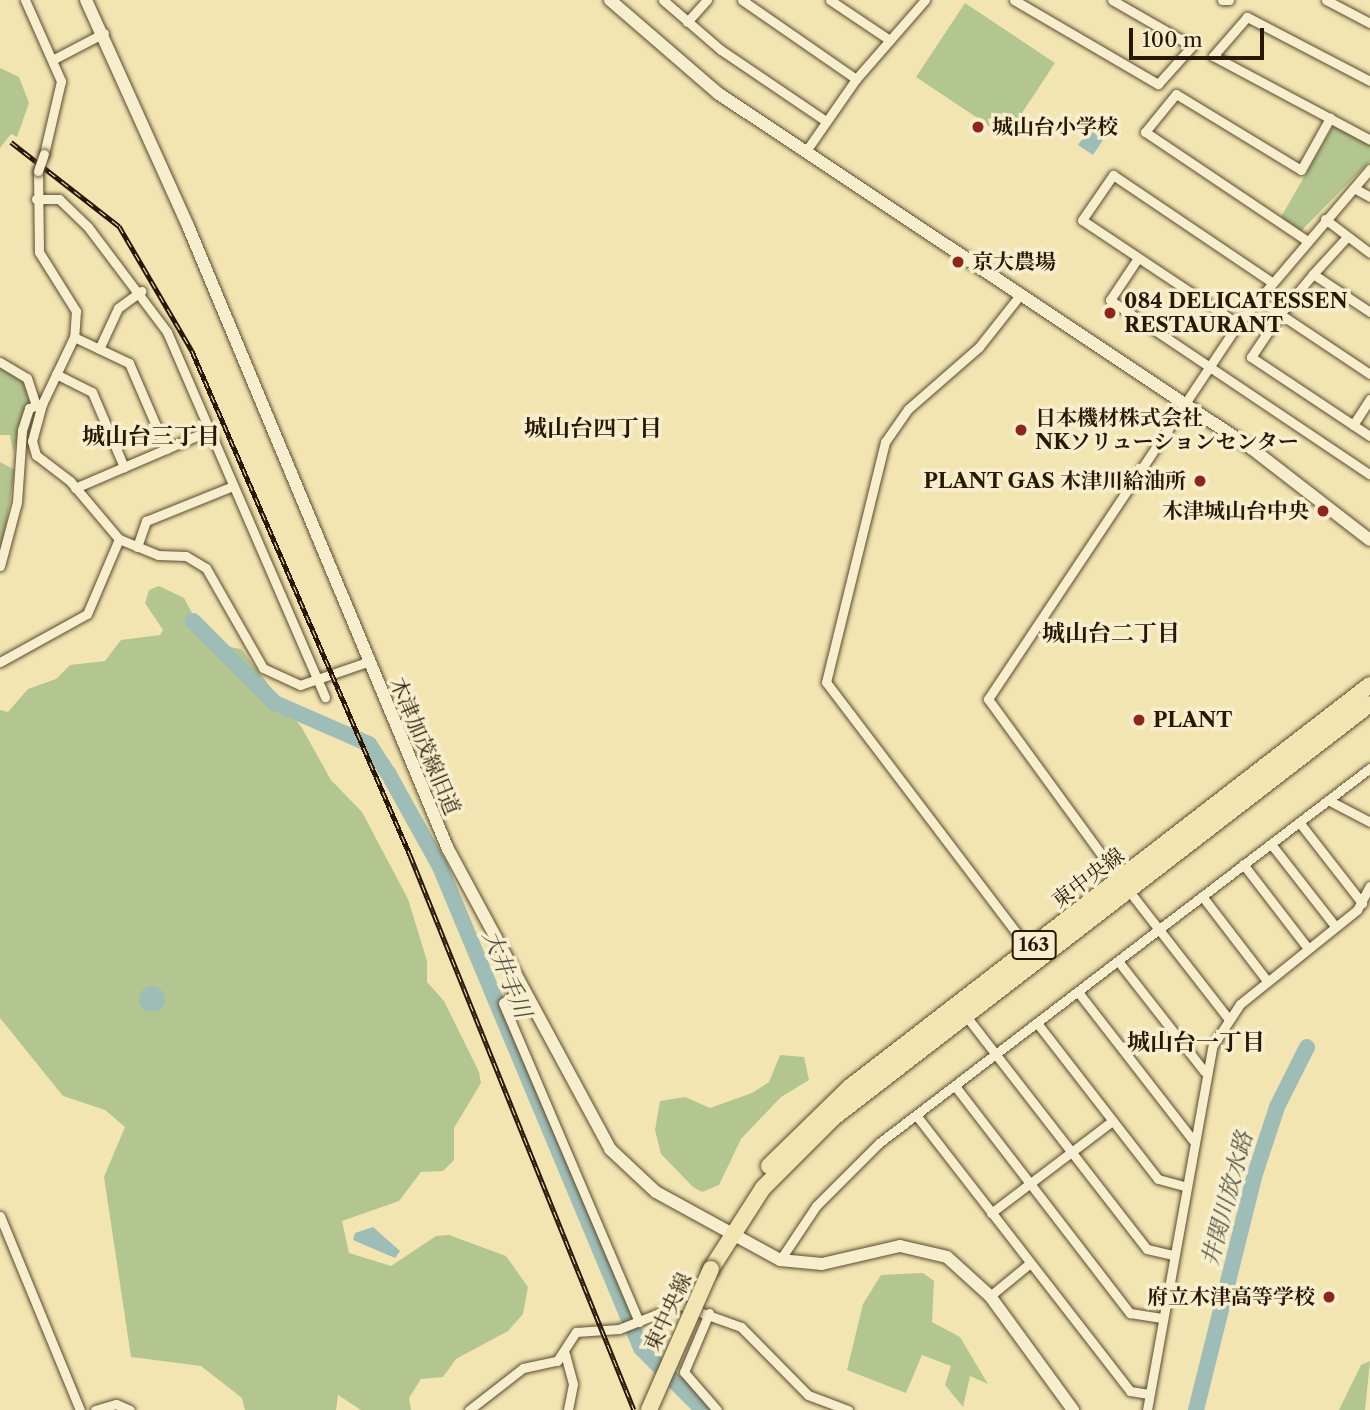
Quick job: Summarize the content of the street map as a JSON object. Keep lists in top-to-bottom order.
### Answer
{
  "streets": {
    "highway": ["東中央線", "163"],
    "street": ["木津加茂線旧道"]
  },
  "crossings": [
    ["木津加茂線旧道", "東中央線"]
  ],
  "districts": [
    "城山台四丁目",
    "城山台三丁目",
    "城山台二丁目",
    "城山台一丁目"
  ],
  "water": ["大井手川", "井関川放水路"],
  "places": [
    "城山台小学校",
    "京大農場",
    "084 DELICATESSEN RESTAURANT",
    "日本機材株式会社 NKソリューションセンター",
    "PLANT GAS 木津川給油所",
    "木津城山台中央",
    "PLANT",
    "府立木津高等学校"
  ],
  "scale_bar": "100 m"
}
